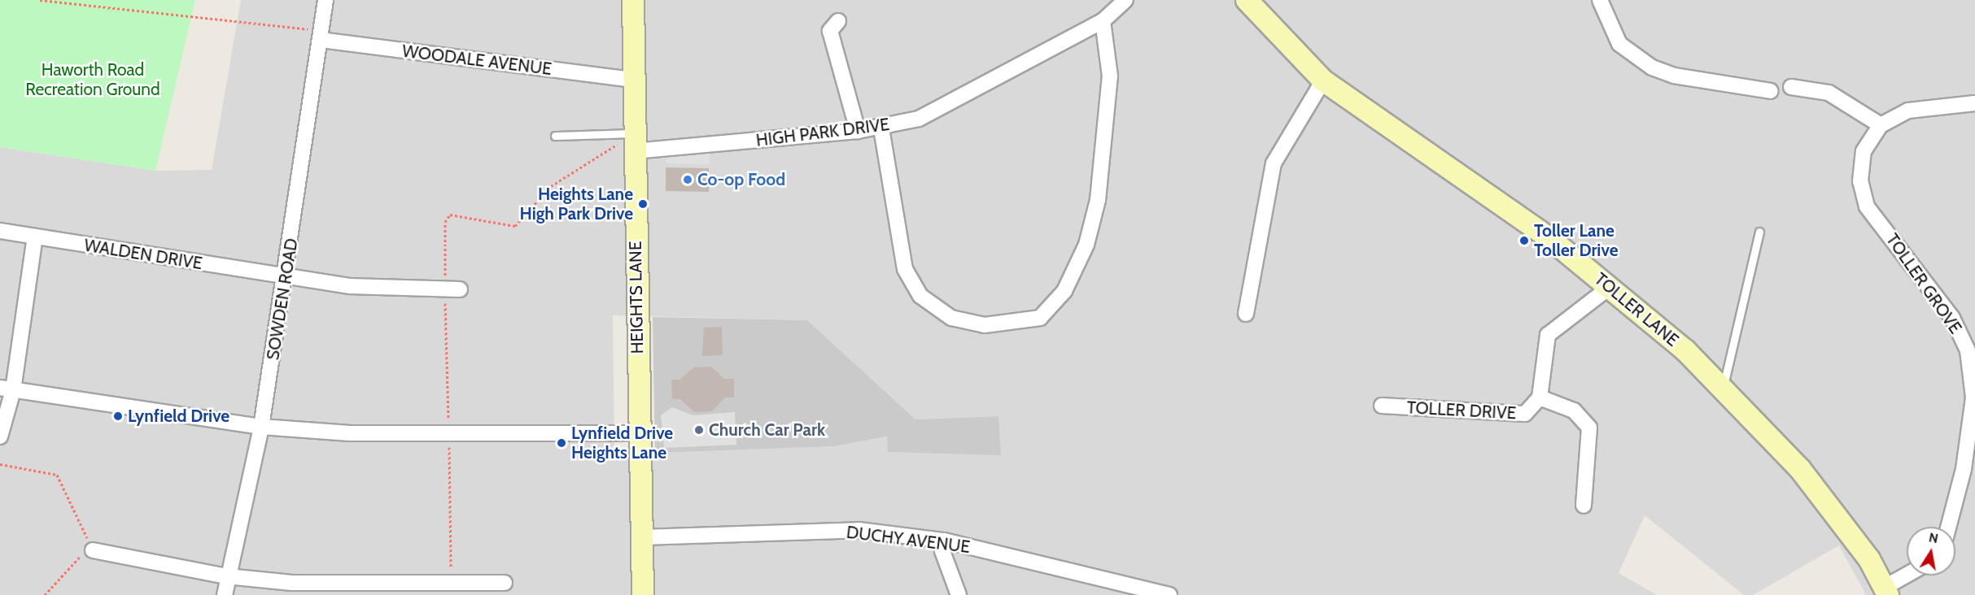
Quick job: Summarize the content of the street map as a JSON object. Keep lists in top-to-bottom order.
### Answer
{
  "streets": {
    "main road": ["HEIGHTS LANE", "TOLLER LANE"],
    "street": [
      "WOODALE AVENUE",
      "HIGH PARK DRIVE",
      "WALDEN DRIVE",
      "TOLLER GROVE",
      "SOWDEN ROAD",
      "TOLLER DRIVE",
      "DUCHY AVENUE"
    ]
  },
  "crossings": [
    ["WOODALE AVENUE", "HEIGHTS LANE"],
    ["WOODALE AVENUE", "SOWDEN ROAD"],
    ["HIGH PARK DRIVE", "HEIGHTS LANE"],
    ["WALDEN DRIVE", "SOWDEN ROAD"],
    ["HEIGHTS LANE", "DUCHY AVENUE"],
    ["TOLLER LANE", "TOLLER DRIVE"]
  ],
  "parks": ["Haworth Road Recreation Ground"],
  "places": [
    "Co-op Food",
    "Heights Lane High Park Drive",
    "Toller Lane Toller Drive",
    "Lynfield Drive",
    "Church Car Park",
    "Lynfield Drive Heights Lane"
  ],
  "north": "top"
}
